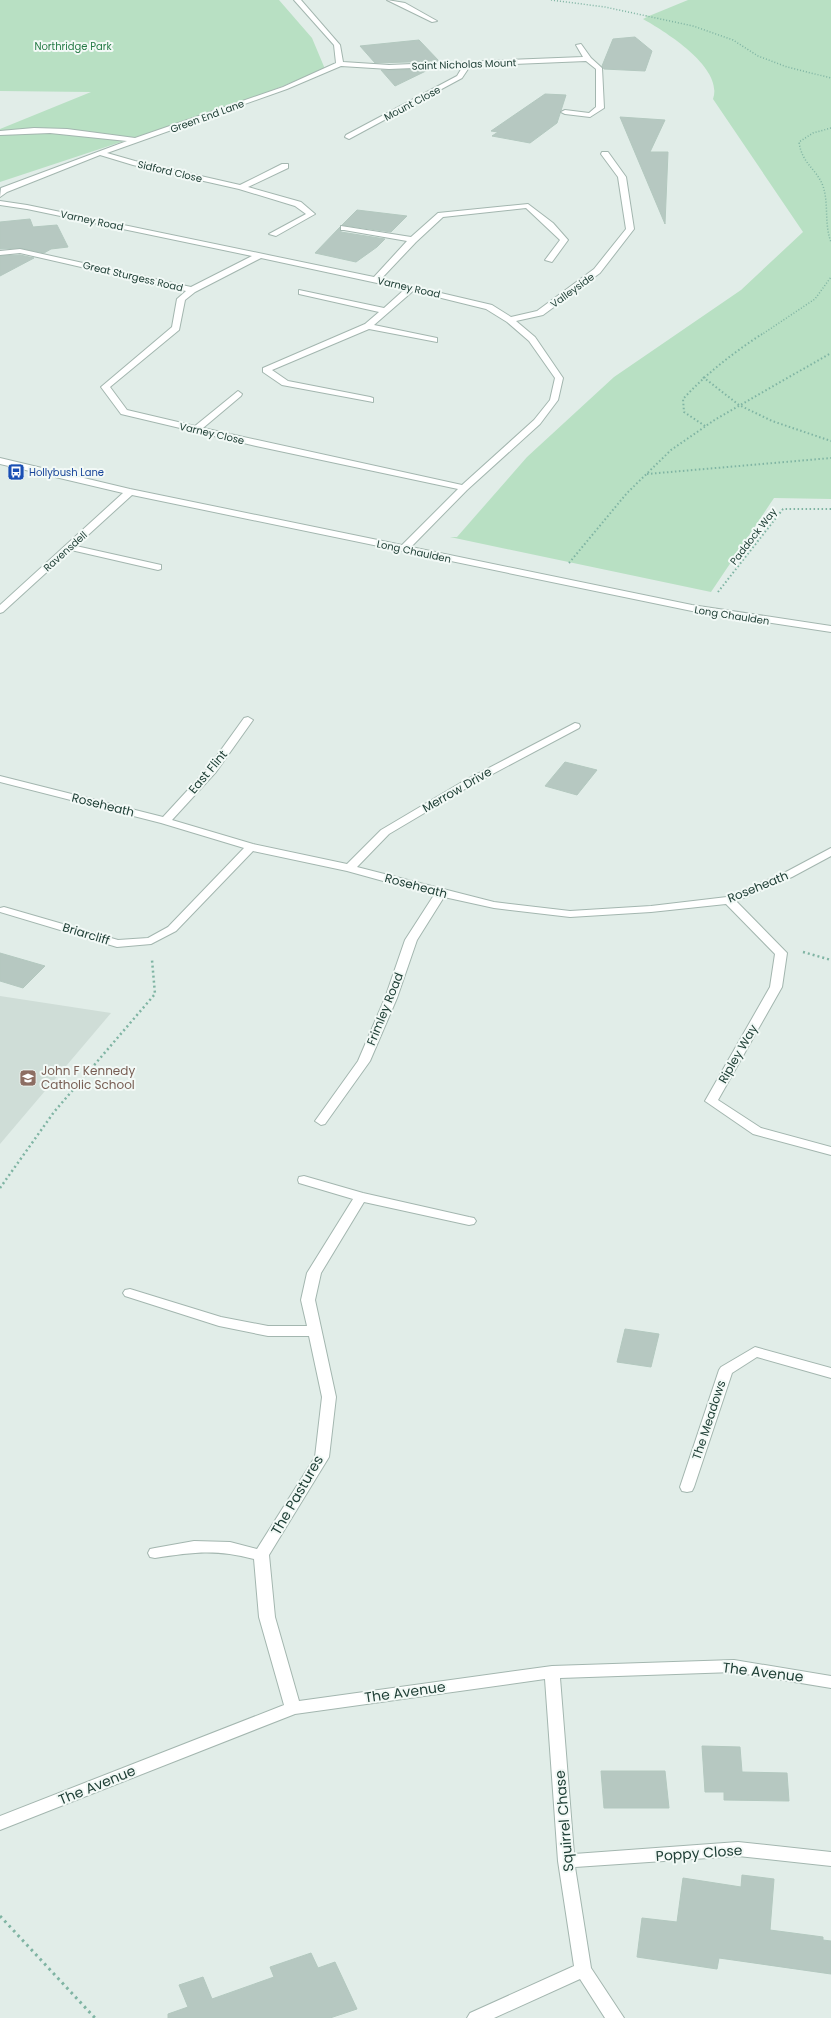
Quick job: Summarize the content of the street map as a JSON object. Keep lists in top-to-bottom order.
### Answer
{
  "streets": {
    "street": [
      "Saint Nicholas Mount",
      "Mount Close",
      "Green End Lane",
      "Sidford Close",
      "Varney Road",
      "Great Sturgess Road",
      "Valleyside",
      "Varney Close",
      "Ravensdell",
      "Long Chaulden",
      "East Flint",
      "Merrow Drive",
      "Roseheath",
      "Briarcliff",
      "Frimley Road",
      "Ripley Way",
      "The Meadows",
      "The Pastures",
      "The Avenue",
      "Squirrel Chase",
      "Poppy Close"
    ],
    "path": ["Paddock Way"]
  },
  "crossings": [
    ["Saint Nicholas Mount", "Mount Close"],
    ["Saint Nicholas Mount", "Green End Lane"],
    ["Green End Lane", "Sidford Close"],
    ["Varney Road", "Great Sturgess Road"],
    ["Varney Road", "Valleyside"],
    ["Varney Road", "Varney Close"],
    ["Varney Road", "Long Chaulden"],
    ["Great Sturgess Road", "Varney Close"],
    ["Paddock Way", "Long Chaulden"],
    ["Ravensdell", "Long Chaulden"],
    ["East Flint", "Roseheath"],
    ["Merrow Drive", "Roseheath"],
    ["Roseheath", "Briarcliff"],
    ["Roseheath", "Frimley Road"],
    ["The Avenue", "Squirrel Chase"],
    ["Squirrel Chase", "Poppy Close"]
  ],
  "parks": ["Northridge Park"],
  "places": {
    "bus stop": ["Hollybush Lane"],
    "school or university": ["John F Kennedy Catholic School"]
  }
}
